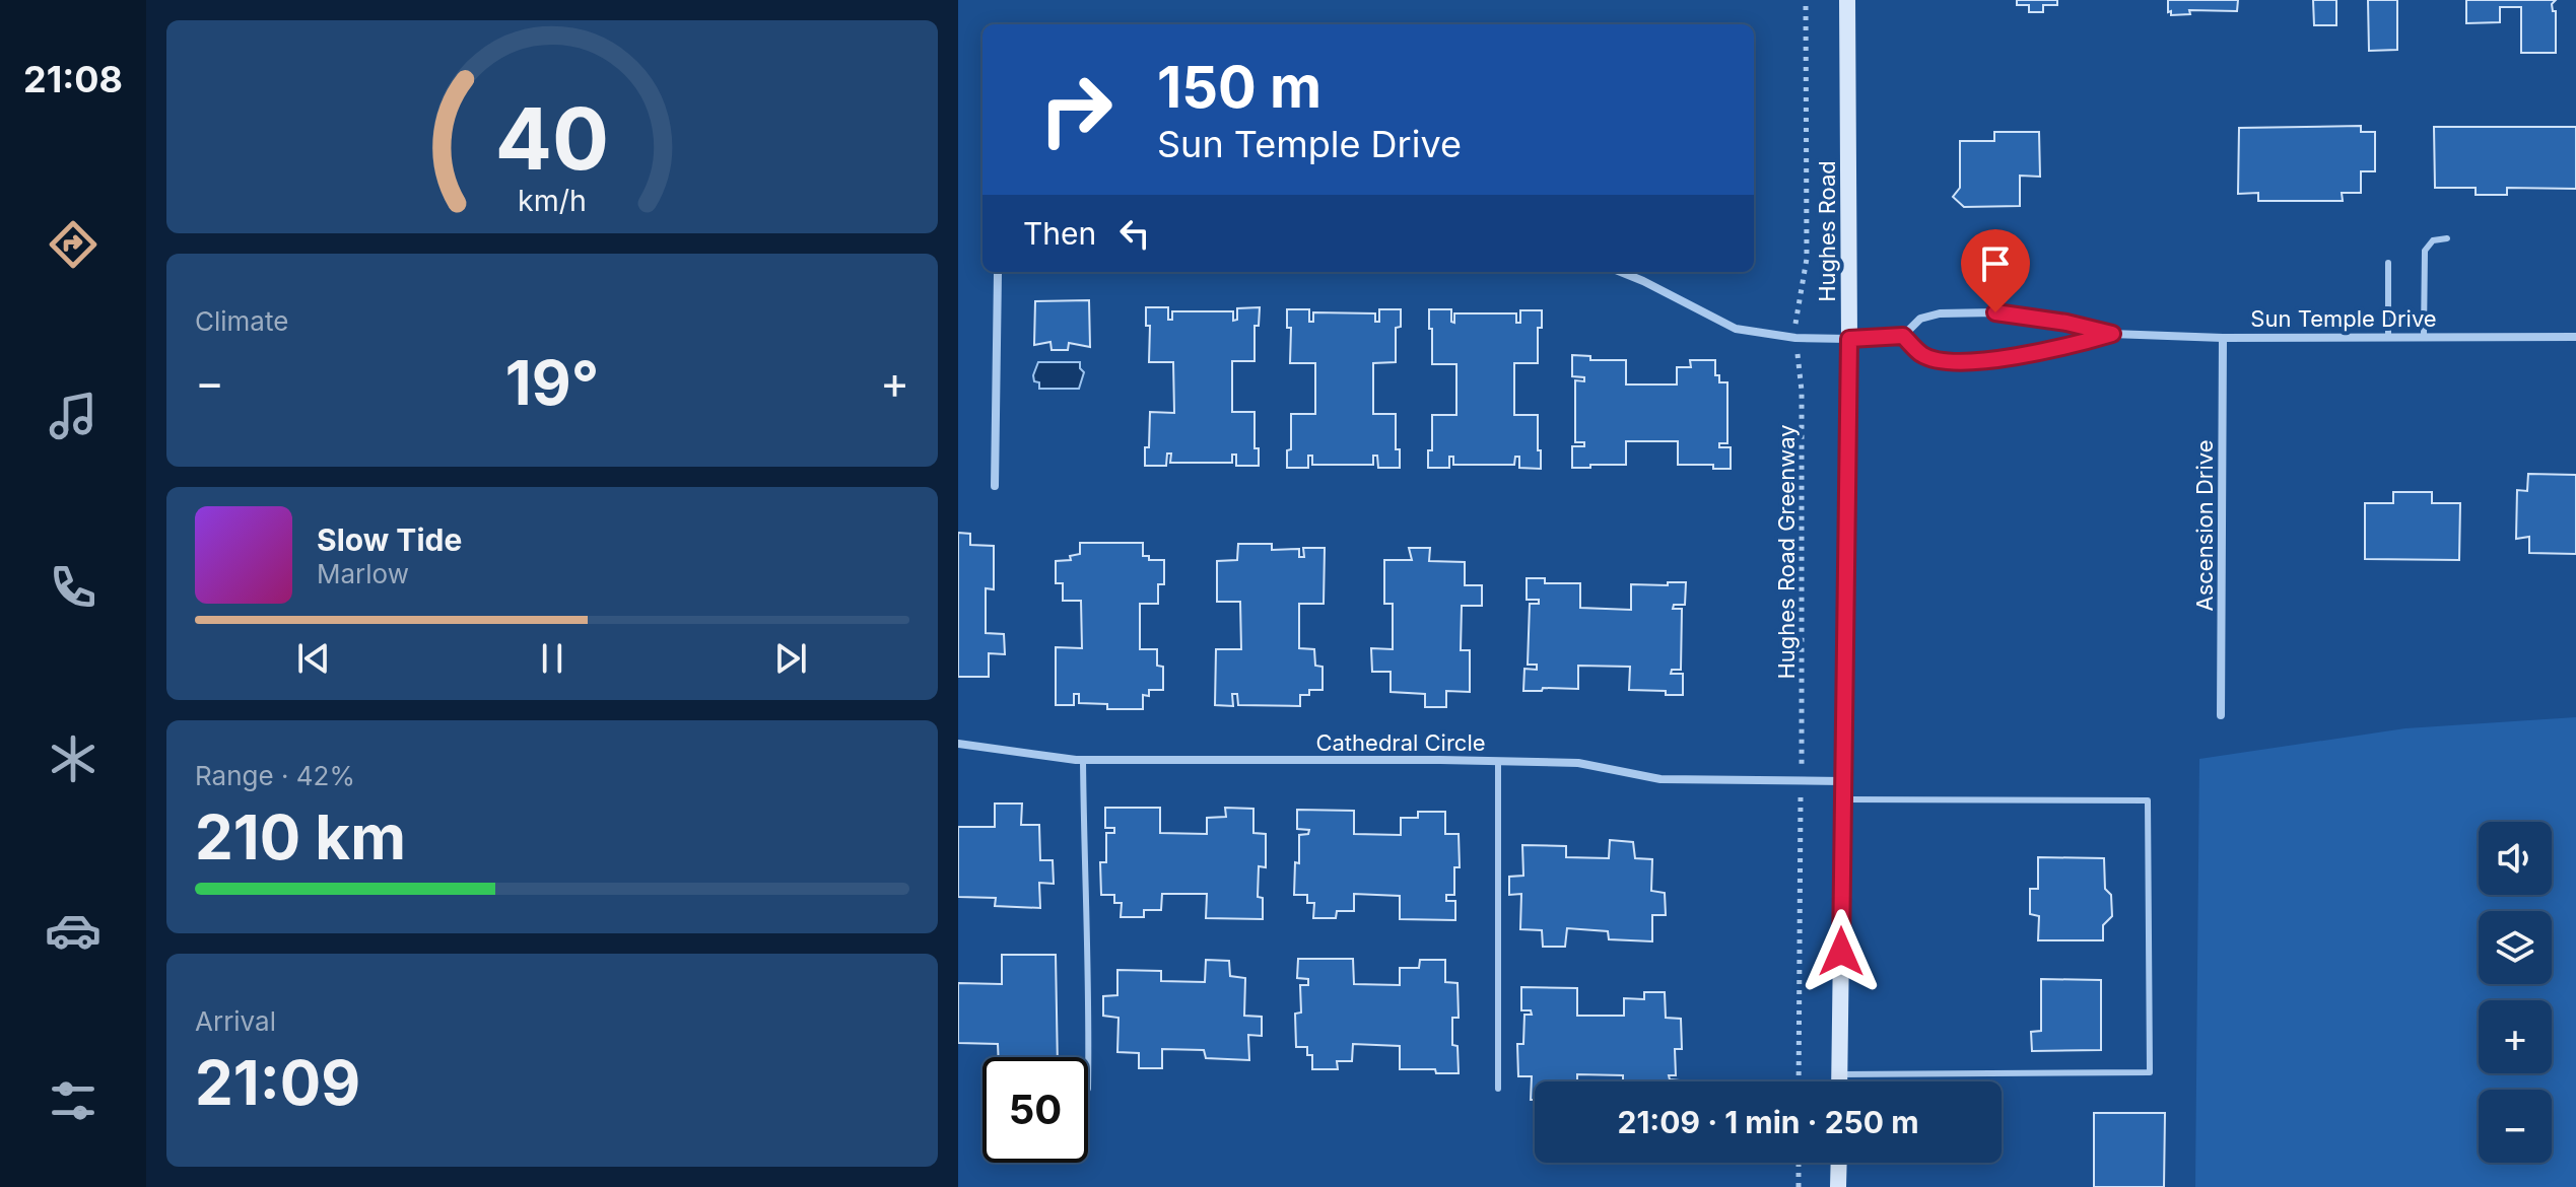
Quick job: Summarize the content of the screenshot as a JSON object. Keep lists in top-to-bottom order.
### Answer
{
  "streets": {
    "main road": ["Hughes Road"],
    "street": ["Sun Temple Drive", "Ascension Drive", "Cathedral Circle"],
    "path": ["Hughes Road Greenway"]
  },
  "crossings": [
    ["Hughes Road", "Sun Temple Drive"],
    ["Hughes Road", "Cathedral Circle"],
    ["Sun Temple Drive", "Ascension Drive"]
  ],
  "page": {
    "tabs": "21:08",
    "turn": ["150 m", "Sun Temple Drive"],
    "then": "Then",
    "tile": [
      "Climate",
      ["Range · 42%", "210 km"],
      ["Arrival", "21:09"]
    ],
    "heat": ["−", "19°", "+"],
    "song": ["Slow Tide", "Marlow"],
    "map_buttons": ["+", "−"],
    "limit": "50",
    "trip": "21:09 · 1 min · 250 m",
    "gauge": ["40", "km/h"]
  }
}
